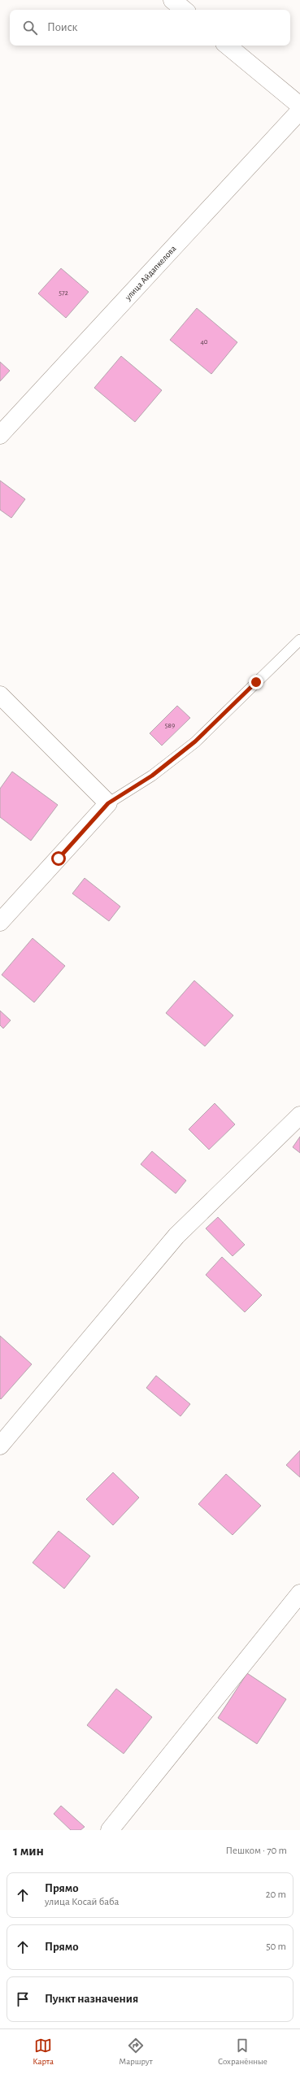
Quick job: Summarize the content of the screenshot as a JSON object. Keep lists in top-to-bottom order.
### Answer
{
  "streets": {
    "street": ["улица Айдапкелова"]
  },
  "house_numbers": ["572", "40", "589"],
  "page": {
    "search": "Поиск",
    "heading": ["1 мин", "Пешком · 70 m"],
    "list": [
      ["Прямо", "улица Косай баба", "20 m"],
      ["Прямо", "50 m"],
      "Пункт назначения"
    ],
    "nav": ["Карта", "Маршрут", "Сохранённые"]
  }
}
